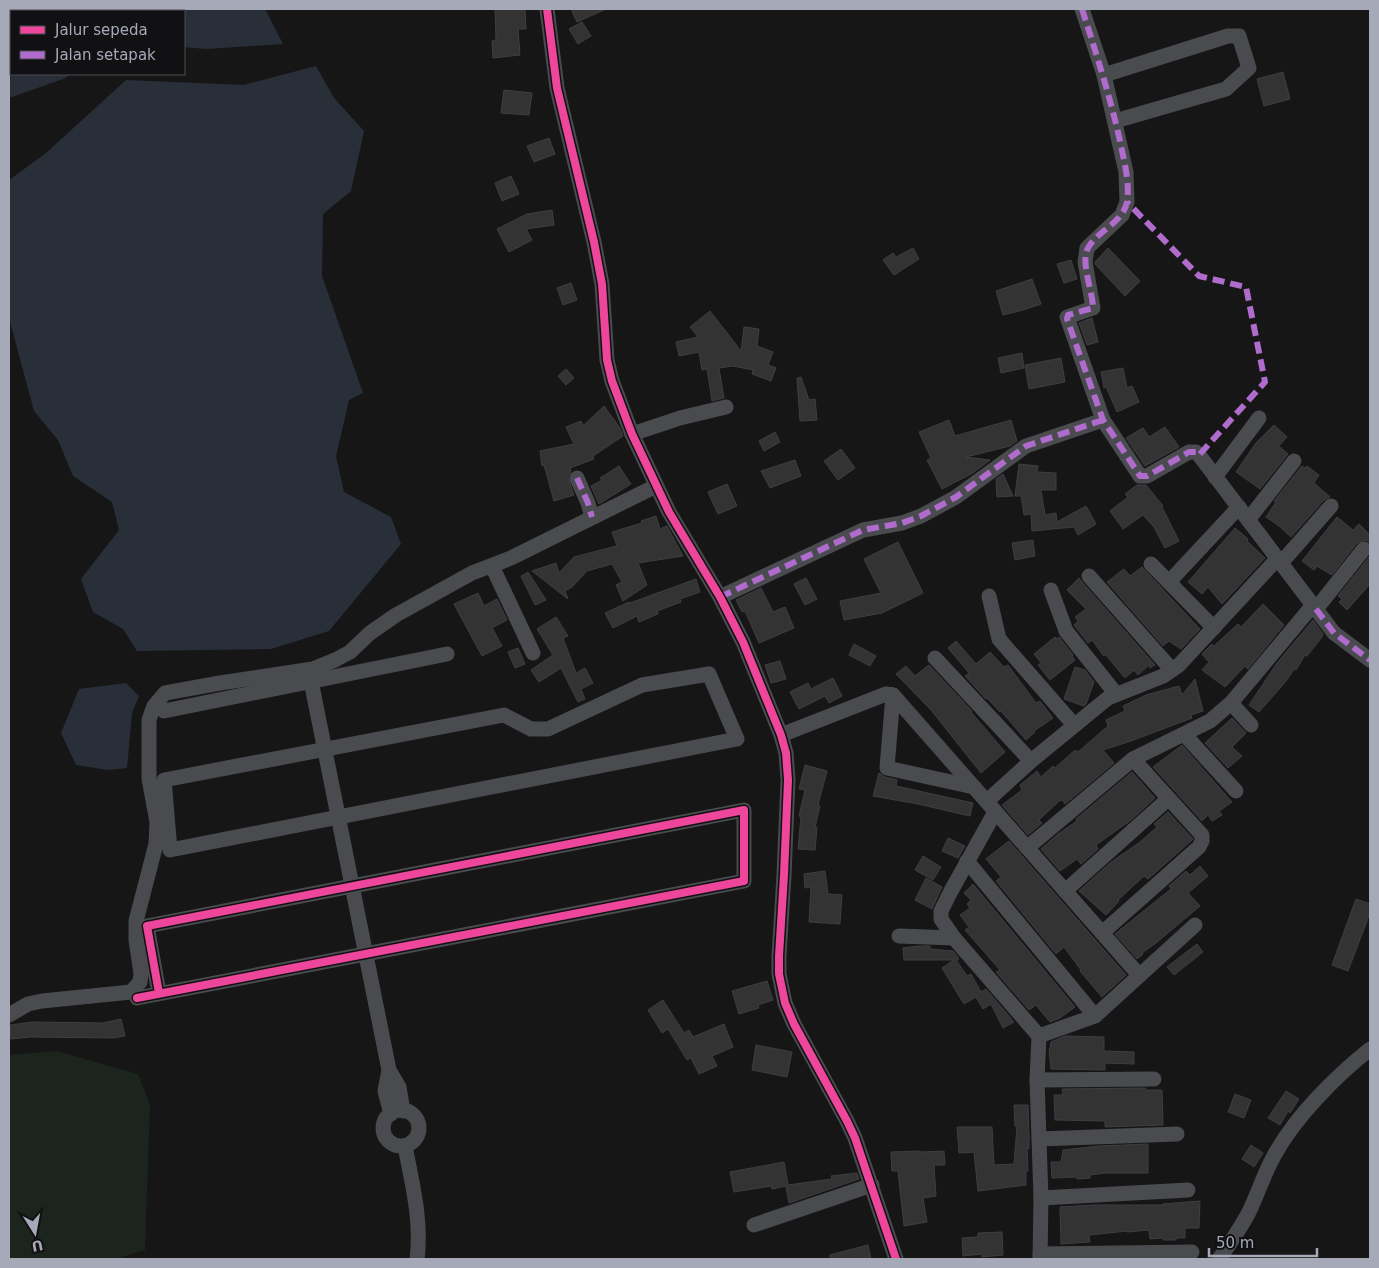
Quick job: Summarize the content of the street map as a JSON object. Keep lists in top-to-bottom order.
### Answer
{
  "legend": ["Jalur sepeda", "Jalan setapak"],
  "scale_bar": "50 m",
  "north": "bottom"
}
